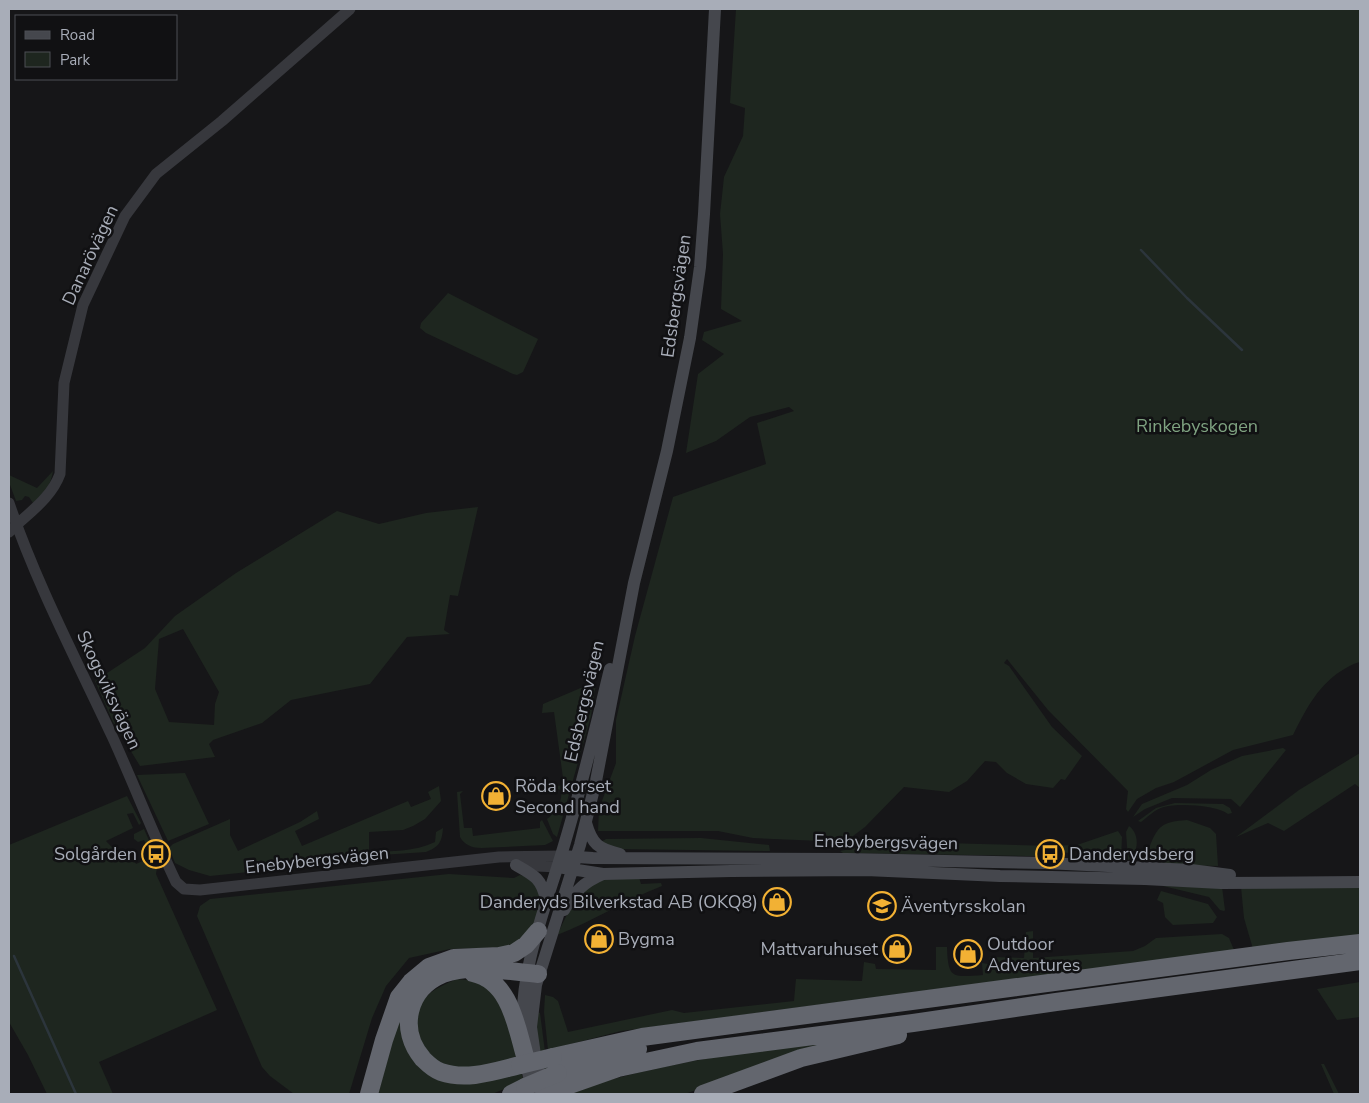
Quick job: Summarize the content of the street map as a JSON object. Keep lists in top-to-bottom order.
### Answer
{
  "streets": {
    "main road": ["Edsbergsvägen", "Enebybergsvägen"],
    "street": ["Danarövägen", "Skogsviksvägen"]
  },
  "crossings": [
    ["Danarövägen", "Skogsviksvägen"],
    ["Edsbergsvägen", "Enebybergsvägen"],
    ["Skogsviksvägen", "Enebybergsvägen"]
  ],
  "parks": ["Rinkebyskogen"],
  "places": {
    "shop": [
      "Röda korset Second hand",
      "Danderyds Bilverkstad AB (OKQ8)",
      "Bygma",
      "Mattvaruhuset",
      "Outdoor Adventures"
    ],
    "bus stop": ["Solgården", "Danderydsberg"],
    "school or university": ["Äventyrsskolan"]
  },
  "legend": ["Road", "Park"]
}
